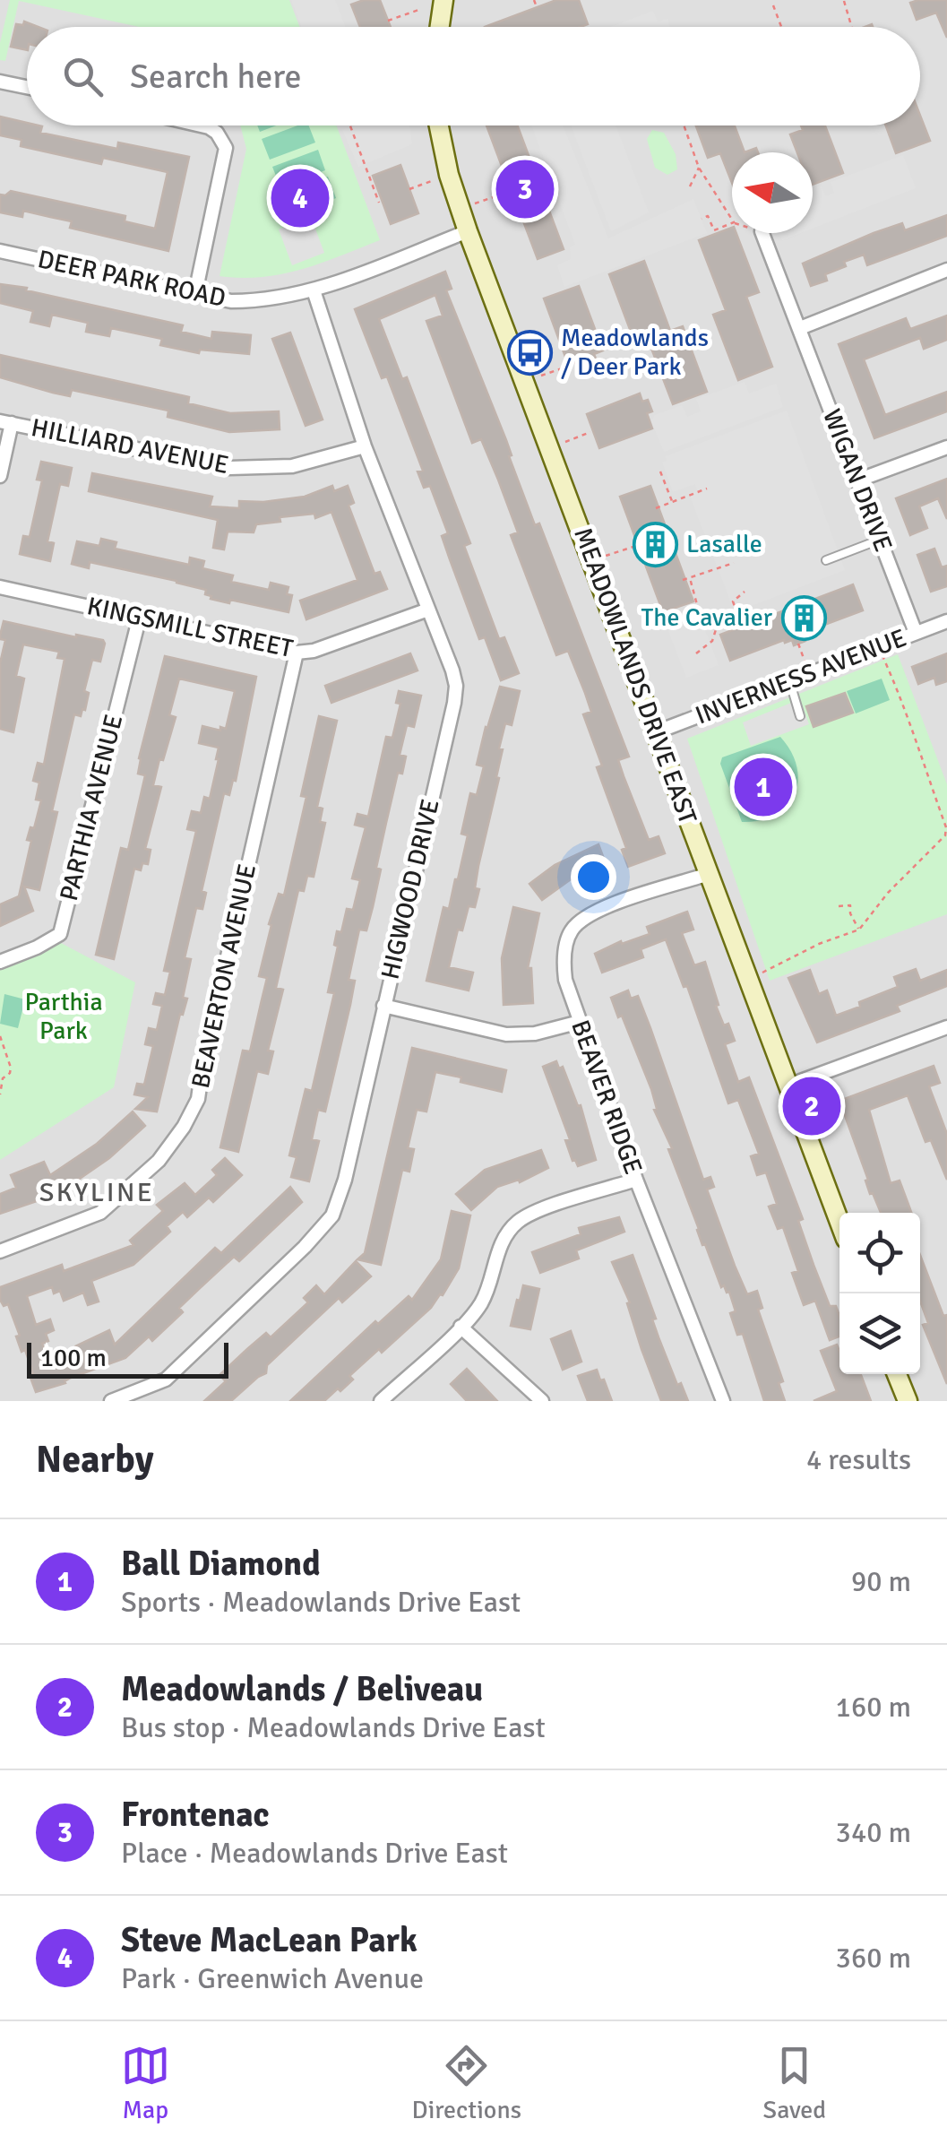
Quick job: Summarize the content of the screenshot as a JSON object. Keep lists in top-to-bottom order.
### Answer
{
  "streets": {
    "main road": ["MEADOWLANDS DRIVE EAST"],
    "street": [
      "DEER PARK ROAD",
      "HILLIARD AVENUE",
      "WIGAN DRIVE",
      "KINGSMILL STREET",
      "INVERNESS AVENUE",
      "PARTHIA AVENUE",
      "HIGWOOD DRIVE",
      "BEAVERTON AVENUE",
      "BEAVER RIDGE"
    ]
  },
  "crossings": [
    ["DEER PARK ROAD", "MEADOWLANDS DRIVE EAST"],
    ["DEER PARK ROAD", "HIGWOOD DRIVE"],
    ["HILLIARD AVENUE", "HIGWOOD DRIVE"],
    ["WIGAN DRIVE", "INVERNESS AVENUE"],
    ["KINGSMILL STREET", "PARTHIA AVENUE"],
    ["KINGSMILL STREET", "HIGWOOD DRIVE"],
    ["KINGSMILL STREET", "BEAVERTON AVENUE"],
    ["MEADOWLANDS DRIVE EAST", "INVERNESS AVENUE"],
    ["MEADOWLANDS DRIVE EAST", "BEAVER RIDGE"]
  ],
  "districts": ["SKYLINE"],
  "parks": ["Parthia Park"],
  "places": {
    "bus stop": ["Meadowlands / Deer Park"],
    "building": ["Lasalle", "The Cavalier"]
  },
  "scale_bar": "100 m",
  "north": "left",
  "page": {
    "search": "Search here",
    "pins": [
      "3",
      "4",
      "1",
      "2"
    ],
    "scale": "100 m",
    "heading": ["Nearby", "4 results"],
    "list": [
      {
        "mark": "1",
        "name": "Ball Diamond",
        "note": "Sports · Meadowlands Drive East",
        "value": "90 m"
      },
      {
        "mark": "2",
        "name": "Meadowlands / Beliveau",
        "note": "Bus stop · Meadowlands Drive East",
        "value": "160 m"
      },
      {
        "mark": "3",
        "name": "Frontenac",
        "note": "Place · Meadowlands Drive East",
        "value": "340 m"
      },
      {
        "mark": "4",
        "name": "Steve MacLean Park",
        "note": "Park · Greenwich Avenue",
        "value": "360 m"
      }
    ],
    "nav": ["Map", "Directions", "Saved"]
  }
}
